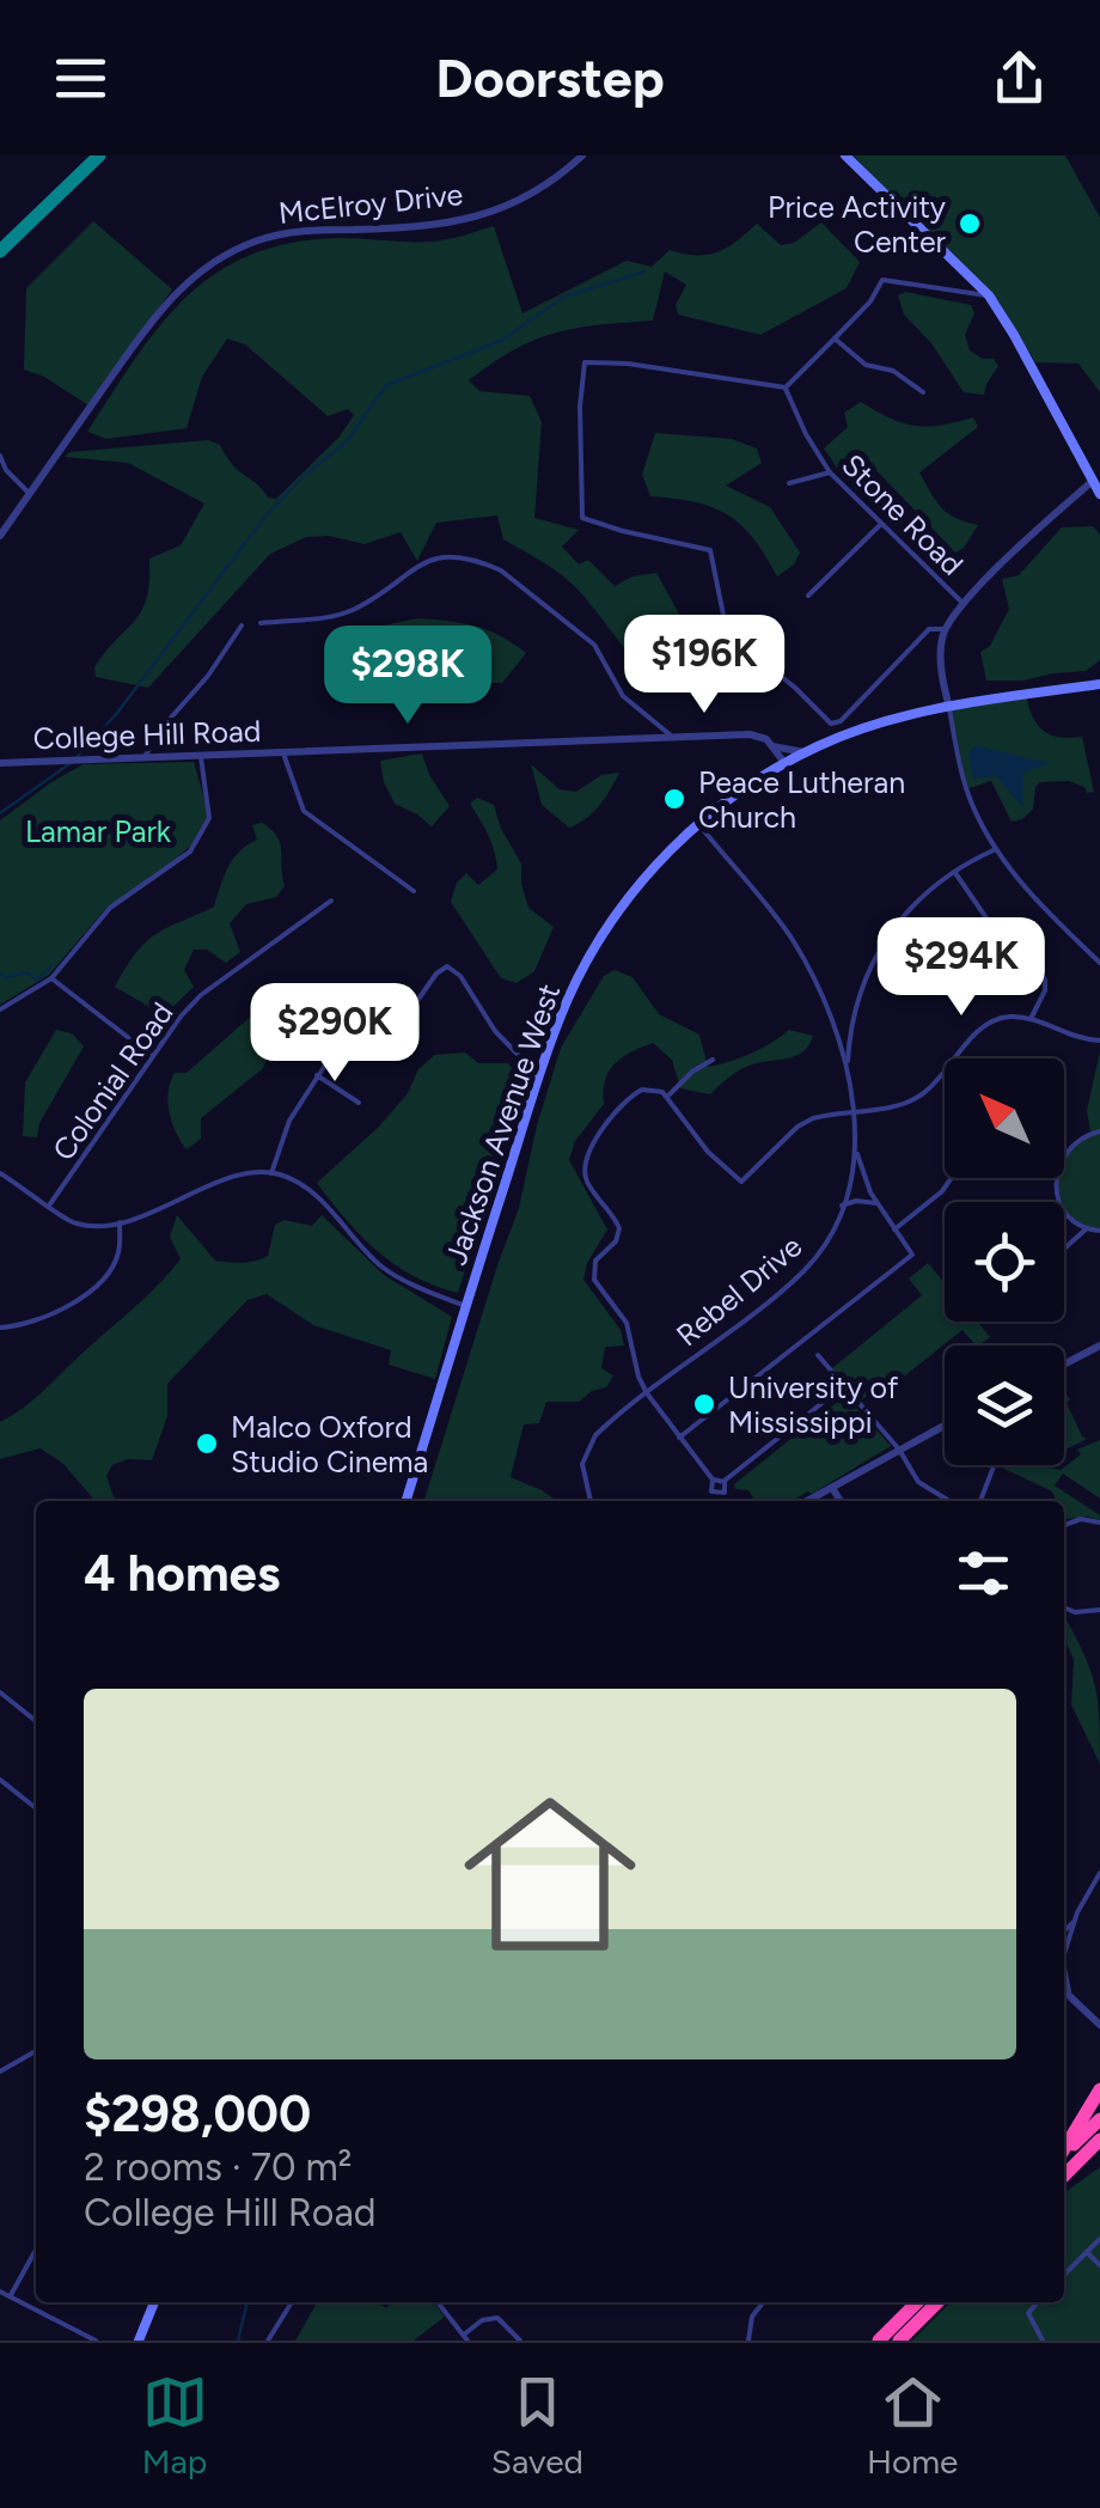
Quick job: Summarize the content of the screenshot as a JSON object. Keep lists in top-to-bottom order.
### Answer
{
  "streets": {
    "main road": ["Jackson Avenue West"],
    "street": [
      "McElroy Drive",
      "Stone Road",
      "College Hill Road",
      "Colonial Road",
      "Rebel Drive"
    ]
  },
  "crossings": [
    ["College Hill Road", "Jackson Avenue West"],
    ["Jackson Avenue West", "Rebel Drive"]
  ],
  "parks": ["Lamar Park"],
  "places": [
    "Price Activity Center",
    "Peace Lutheran Church",
    "University of Mississippi",
    "Malco Oxford Studio Cinema"
  ],
  "north": "top left",
  "page": {
    "header": "Doorstep",
    "price": [
      "$196K",
      "$298K",
      "$294K",
      "$290K"
    ],
    "heading": "4 homes",
    "list": [
      {
        "name": "$298,000",
        "note": "2 rooms · 70 m² · College Hill Road"
      }
    ],
    "tabs": ["Map", "Saved", "Home"]
  }
}
